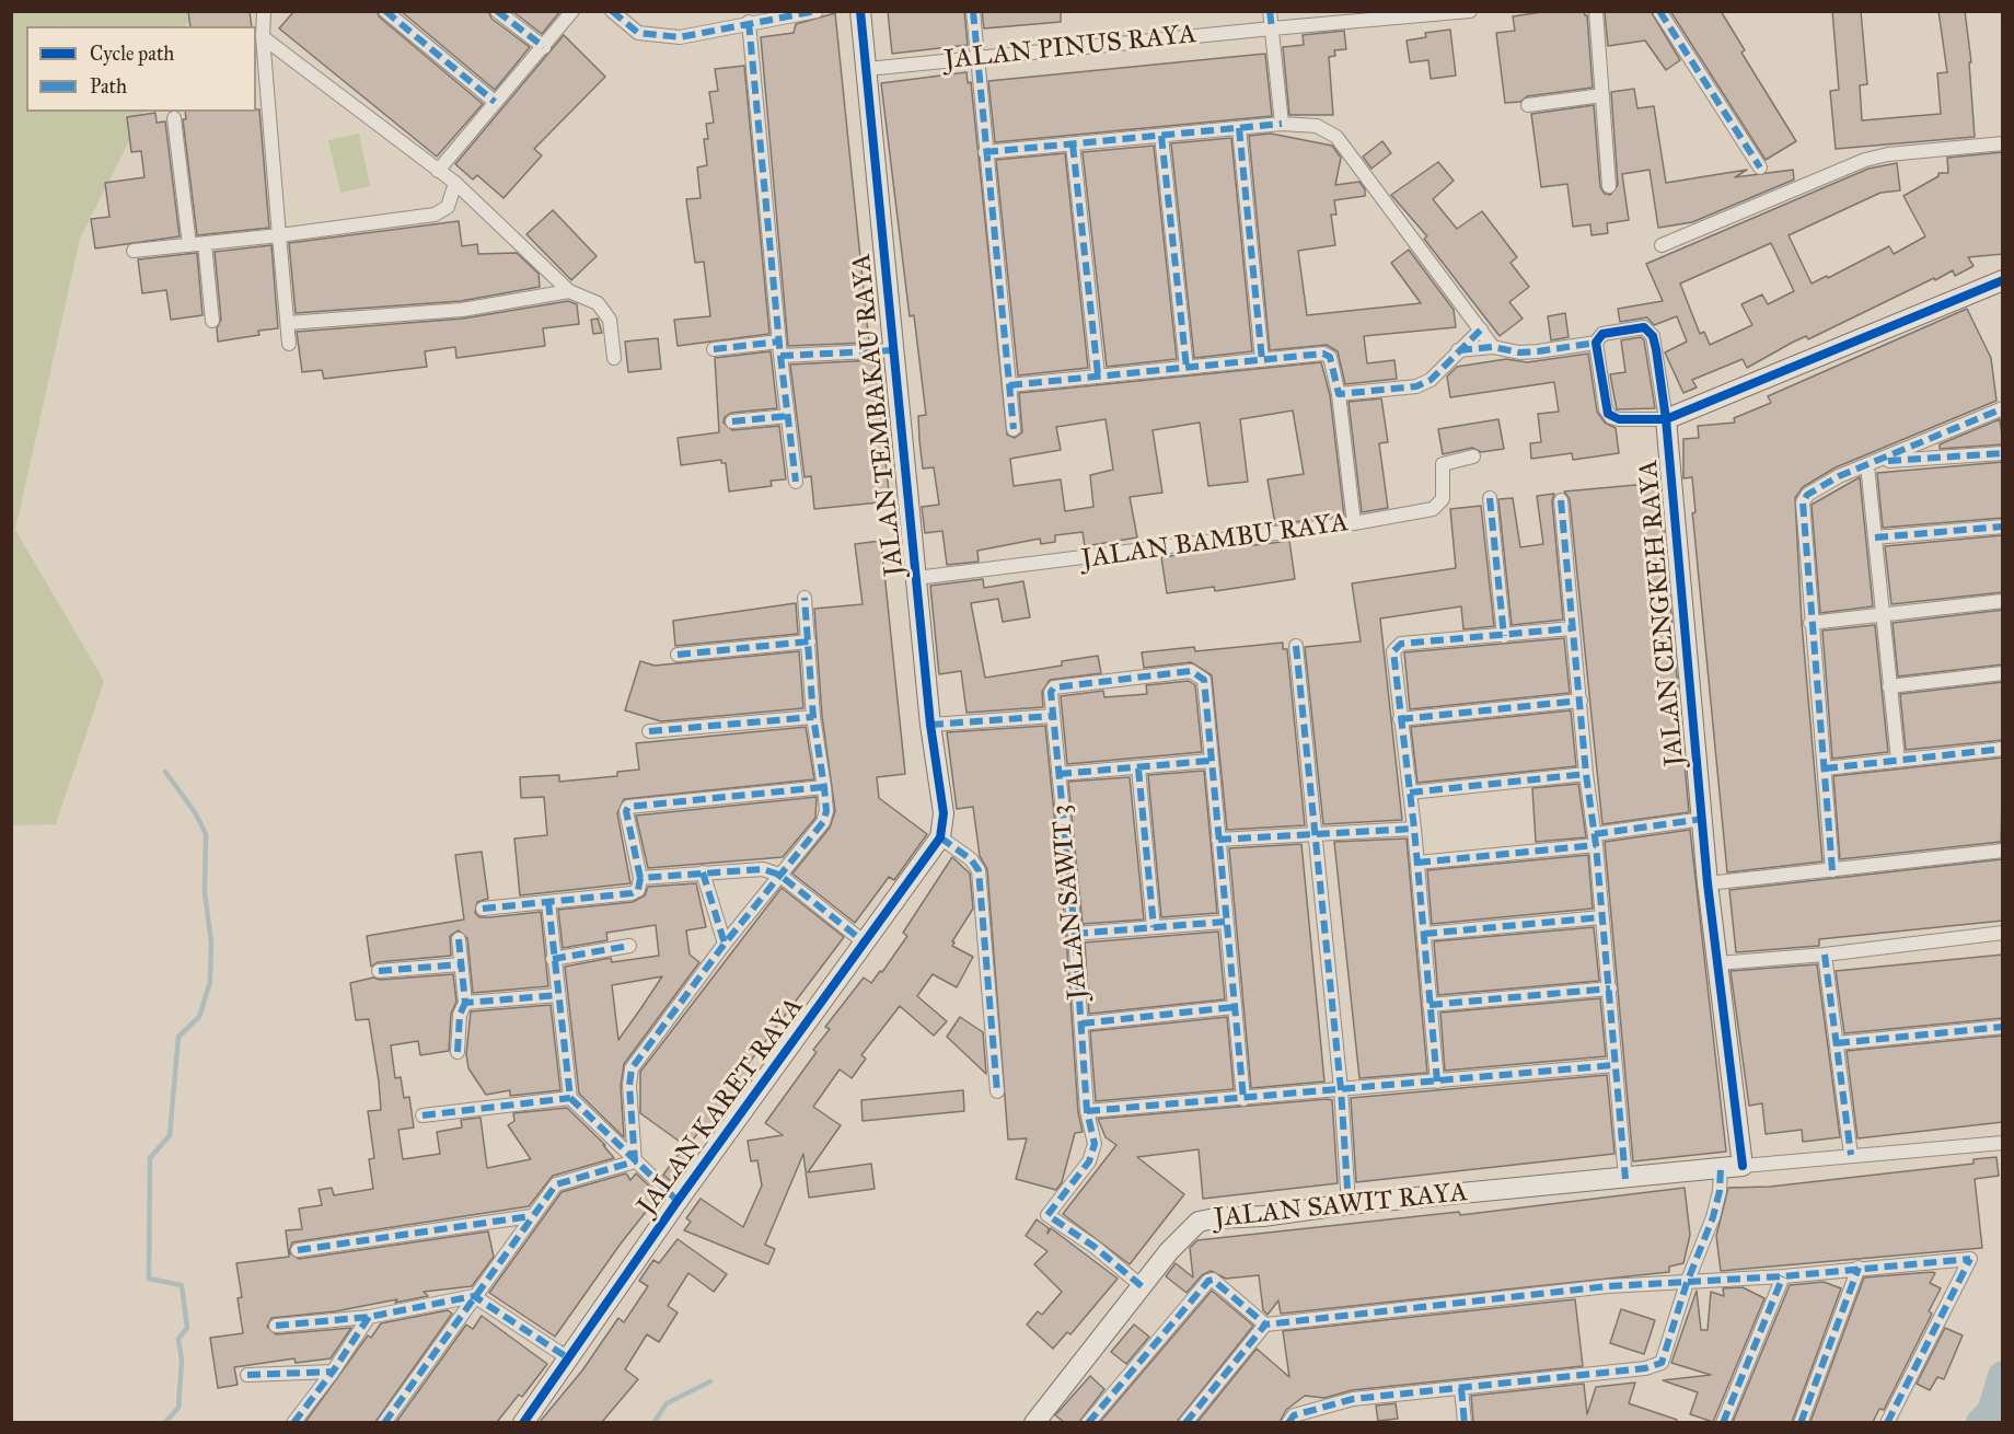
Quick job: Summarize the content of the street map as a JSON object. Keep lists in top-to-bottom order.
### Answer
{
  "streets": {
    "street": [
      "JALAN PINUS RAYA",
      "JALAN TEMBAKAU RAYA",
      "JALAN BAMBU RAYA",
      "JALAN CENGKEH RAYA",
      "JALAN SAWIT 3",
      "JALAN KARET RAYA",
      "JALAN SAWIT RAYA"
    ]
  },
  "crossings": [
    ["JALAN PINUS RAYA", "JALAN TEMBAKAU RAYA"],
    ["JALAN TEMBAKAU RAYA", "JALAN BAMBU RAYA"],
    ["JALAN TEMBAKAU RAYA", "JALAN KARET RAYA"],
    ["JALAN CENGKEH RAYA", "JALAN SAWIT RAYA"],
    ["JALAN SAWIT 3", "JALAN SAWIT RAYA"]
  ],
  "legend": ["Cycle path", "Path"]
}
